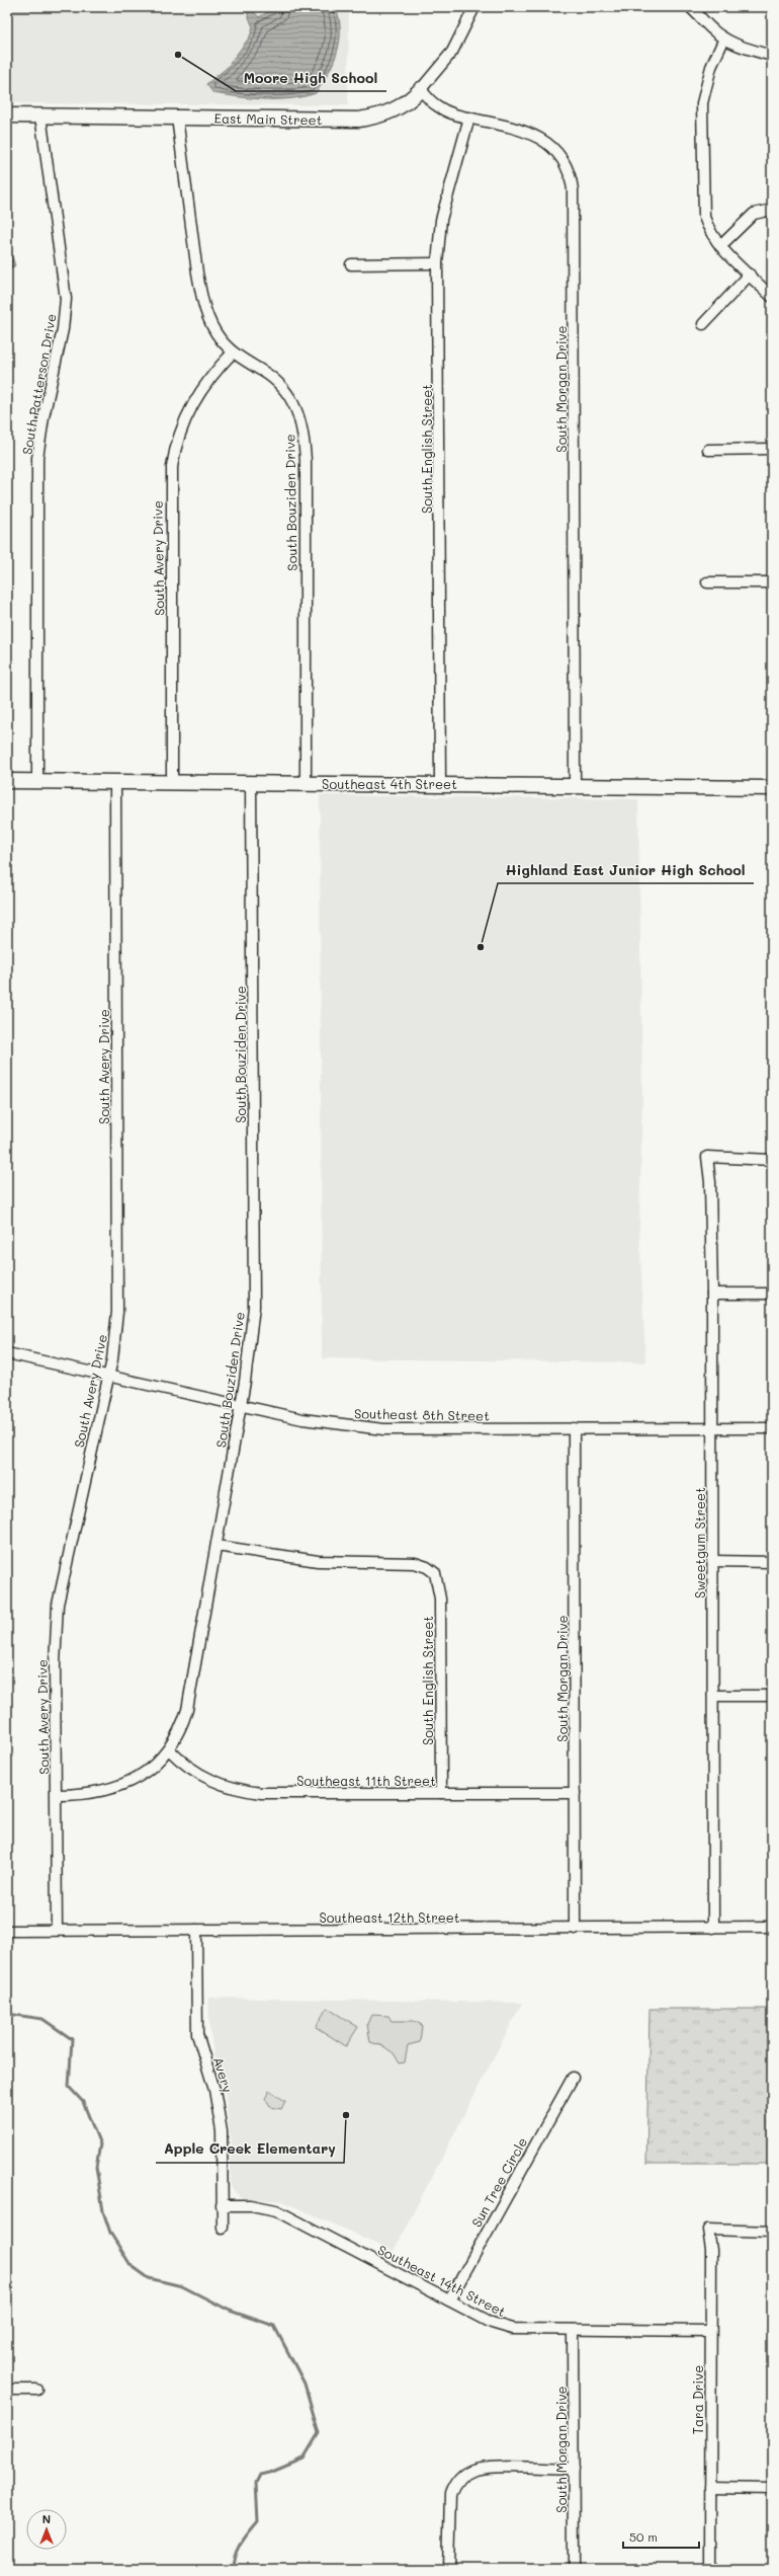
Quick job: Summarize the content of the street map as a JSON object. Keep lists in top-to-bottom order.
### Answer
{
  "streets": {
    "main road": ["East Main Street", "Southeast 4th Street"],
    "street": [
      "South Patterson Drive",
      "South Morgan Drive",
      "South English Street",
      "South Bouziden Drive",
      "South Avery Drive",
      "Southeast 8th Street",
      "Sweetgum Street",
      "Southeast 11th Street",
      "Southeast 12th Street",
      "Avery",
      "Sun Tree Circle",
      "Southeast 14th Street",
      "Tara Drive"
    ]
  },
  "crossings": [
    ["East Main Street", "South Patterson Drive"],
    ["East Main Street", "South Morgan Drive"],
    ["East Main Street", "South Bouziden Drive"],
    ["South Patterson Drive", "Southeast 4th Street"],
    ["South Morgan Drive", "South English Street"],
    ["South Morgan Drive", "Southeast 4th Street"],
    ["South Morgan Drive", "Southeast 8th Street"],
    ["South Morgan Drive", "Southeast 11th Street"],
    ["South Morgan Drive", "Southeast 12th Street"],
    ["South Morgan Drive", "Southeast 14th Street"],
    ["South English Street", "South Bouziden Drive"],
    ["South English Street", "Southeast 4th Street"],
    ["South English Street", "Southeast 11th Street"],
    ["South Bouziden Drive", "South Avery Drive"],
    ["South Bouziden Drive", "Southeast 4th Street"],
    ["South Bouziden Drive", "Southeast 8th Street"],
    ["South Bouziden Drive", "Southeast 11th Street"],
    ["South Avery Drive", "Southeast 4th Street"],
    ["South Avery Drive", "Southeast 8th Street"],
    ["South Avery Drive", "Southeast 12th Street"],
    ["Southeast 8th Street", "Sweetgum Street"],
    ["Sweetgum Street", "Southeast 12th Street"],
    ["Southeast 12th Street", "Avery"],
    ["Avery", "Southeast 14th Street"],
    ["Sun Tree Circle", "Southeast 14th Street"],
    ["Southeast 14th Street", "Tara Drive"]
  ],
  "places": ["Moore High School", "Highland East Junior High School", "Apple Creek Elementary"],
  "scale_bar": "50 m",
  "north": "top"
}
